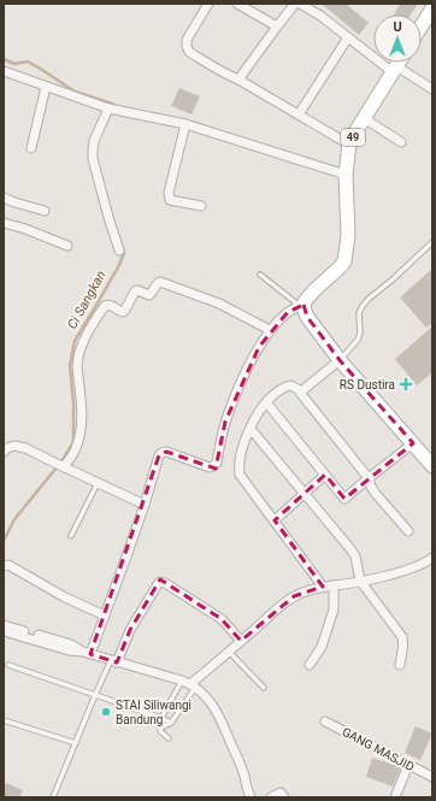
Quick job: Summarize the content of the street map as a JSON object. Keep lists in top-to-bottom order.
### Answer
{
  "streets": {
    "main road": ["49"],
    "street": ["GANG MASJID"]
  },
  "water": ["Ci Sangkan"],
  "places": {
    "health": ["RS Dustira"],
    "other": ["STAI Siliwangi Bandung"]
  },
  "north": "top"
}
